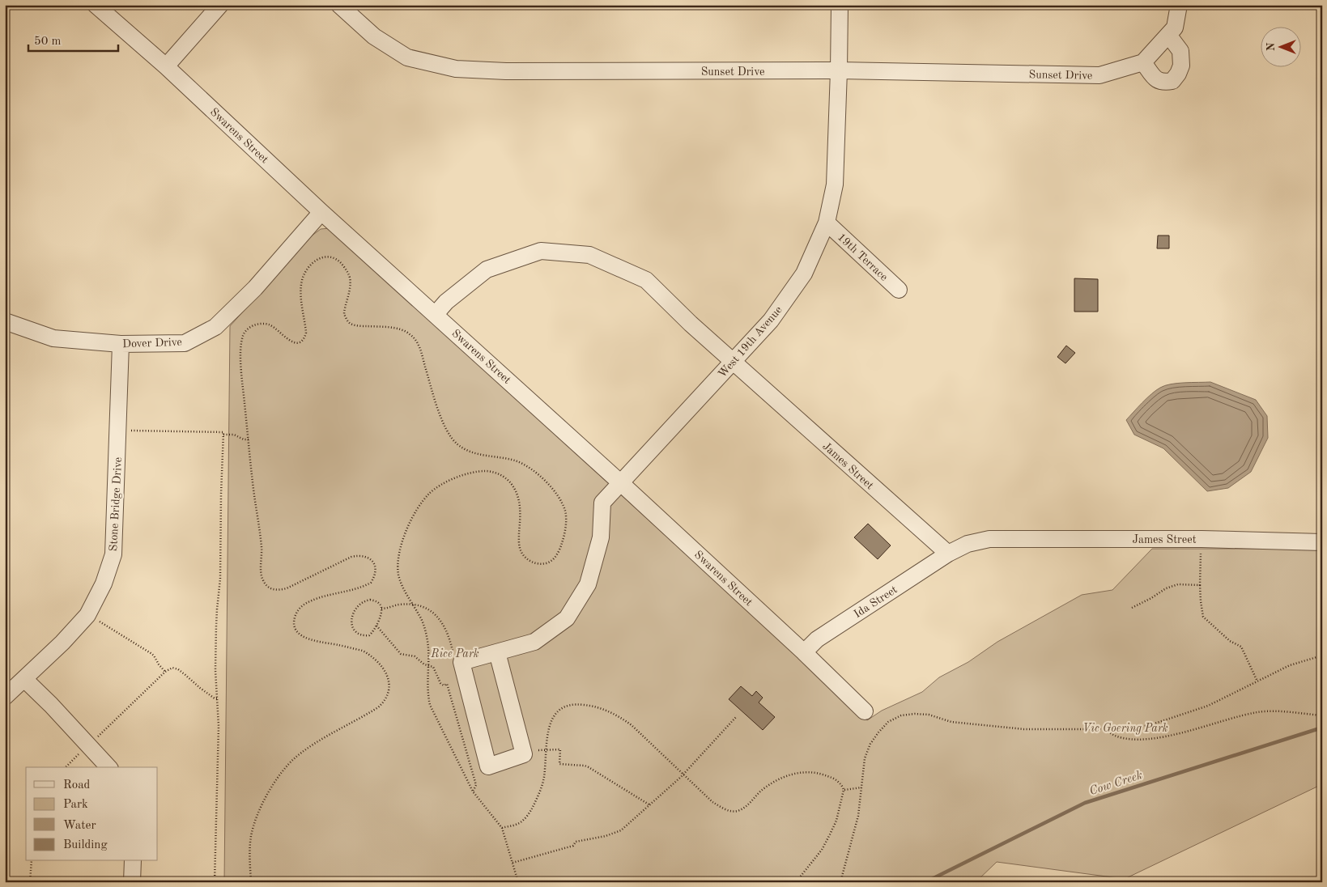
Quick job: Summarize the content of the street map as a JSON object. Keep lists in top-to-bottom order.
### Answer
{
  "streets": {
    "street": [
      "Sunset Drive",
      "Swarens Street",
      "19th Terrace",
      "West 19th Avenue",
      "Dover Drive",
      "James Street",
      "Stone Bridge Drive",
      "Ida Street"
    ]
  },
  "crossings": [
    ["Sunset Drive", "West 19th Avenue"],
    ["Swarens Street", "West 19th Avenue"],
    ["Swarens Street", "Dover Drive"],
    ["Swarens Street", "James Street"],
    ["Swarens Street", "Ida Street"],
    ["19th Terrace", "West 19th Avenue"],
    ["West 19th Avenue", "James Street"],
    ["Dover Drive", "Stone Bridge Drive"],
    ["James Street", "Ida Street"]
  ],
  "water": ["Cow Creek"],
  "parks": ["Rice Park", "Vic Goering Park"],
  "legend": [
    "Road",
    "Park",
    "Water",
    "Building"
  ],
  "scale_bar": "50 m",
  "north": "left"
}
